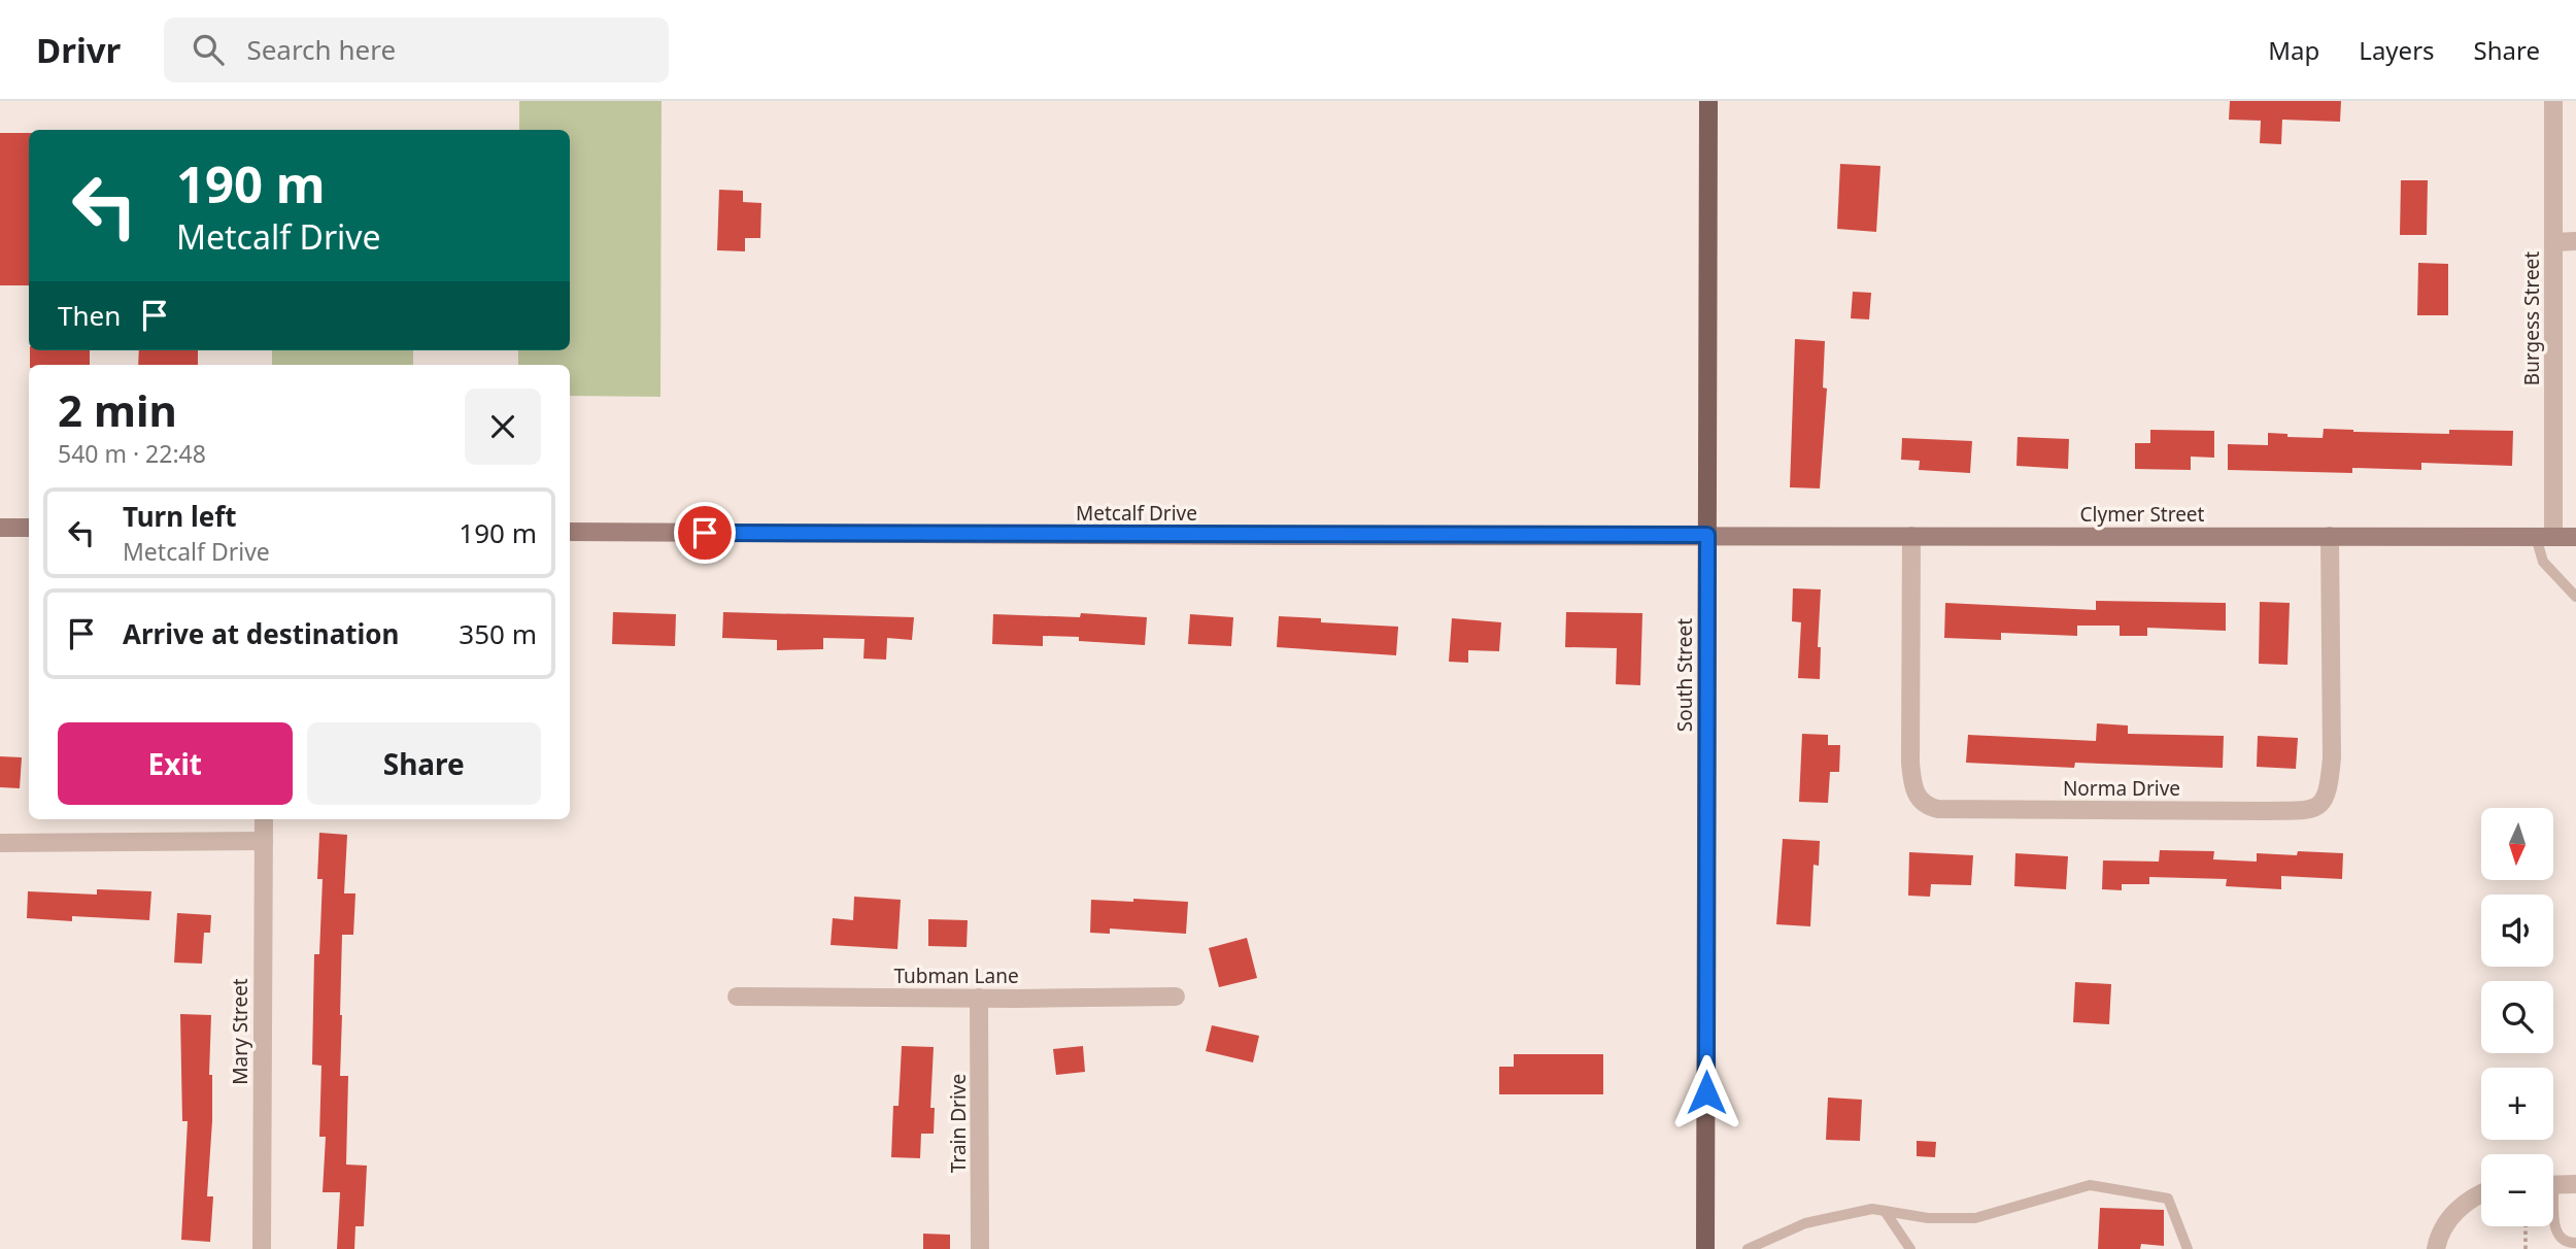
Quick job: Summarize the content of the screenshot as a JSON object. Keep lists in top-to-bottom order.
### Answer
{
  "streets": {
    "main road": ["South Street"],
    "street": [
      "Burgess Street",
      "Metcalf Drive",
      "Clymer Street",
      "Norma Drive",
      "Tubman Lane",
      "Mary Street",
      "Train Drive"
    ]
  },
  "crossings": [
    ["Burgess Street", "Clymer Street"],
    ["Metcalf Drive", "Clymer Street"],
    ["Metcalf Drive", "South Street"],
    ["Clymer Street", "South Street"],
    ["Clymer Street", "Norma Drive"],
    ["Tubman Lane", "Train Drive"]
  ],
  "north": "bottom",
  "page": {
    "header": "Drivr",
    "search": "Search here",
    "nav": ["Map", "Layers", "Share"],
    "turn": ["190 m", "Metcalf Drive"],
    "then": "Then",
    "heading": ["2 min", "540 m · 22:48"],
    "list": [
      {
        "name": "Turn left",
        "note": "Metcalf Drive",
        "value": "190 m"
      },
      {
        "name": "Arrive at destination",
        "value": "350 m"
      }
    ],
    "buttons": ["Exit", "Share"],
    "map_buttons": ["+", "−"]
  }
}
